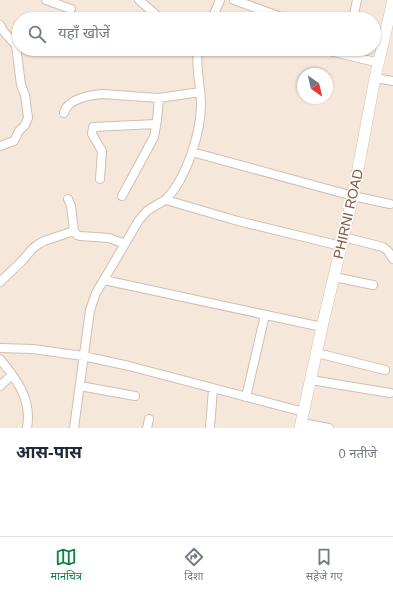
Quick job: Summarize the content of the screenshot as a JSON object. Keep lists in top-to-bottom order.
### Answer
{
  "streets": {
    "street": ["PHIRNI ROAD"]
  },
  "north": "bottom right",
  "page": {
    "search": "यहाँ खोजें",
    "heading": ["आस-पास", "0 नतीजे"],
    "nav": ["मानचित्र", "दिशा", "सहेजे गए"]
  }
}
